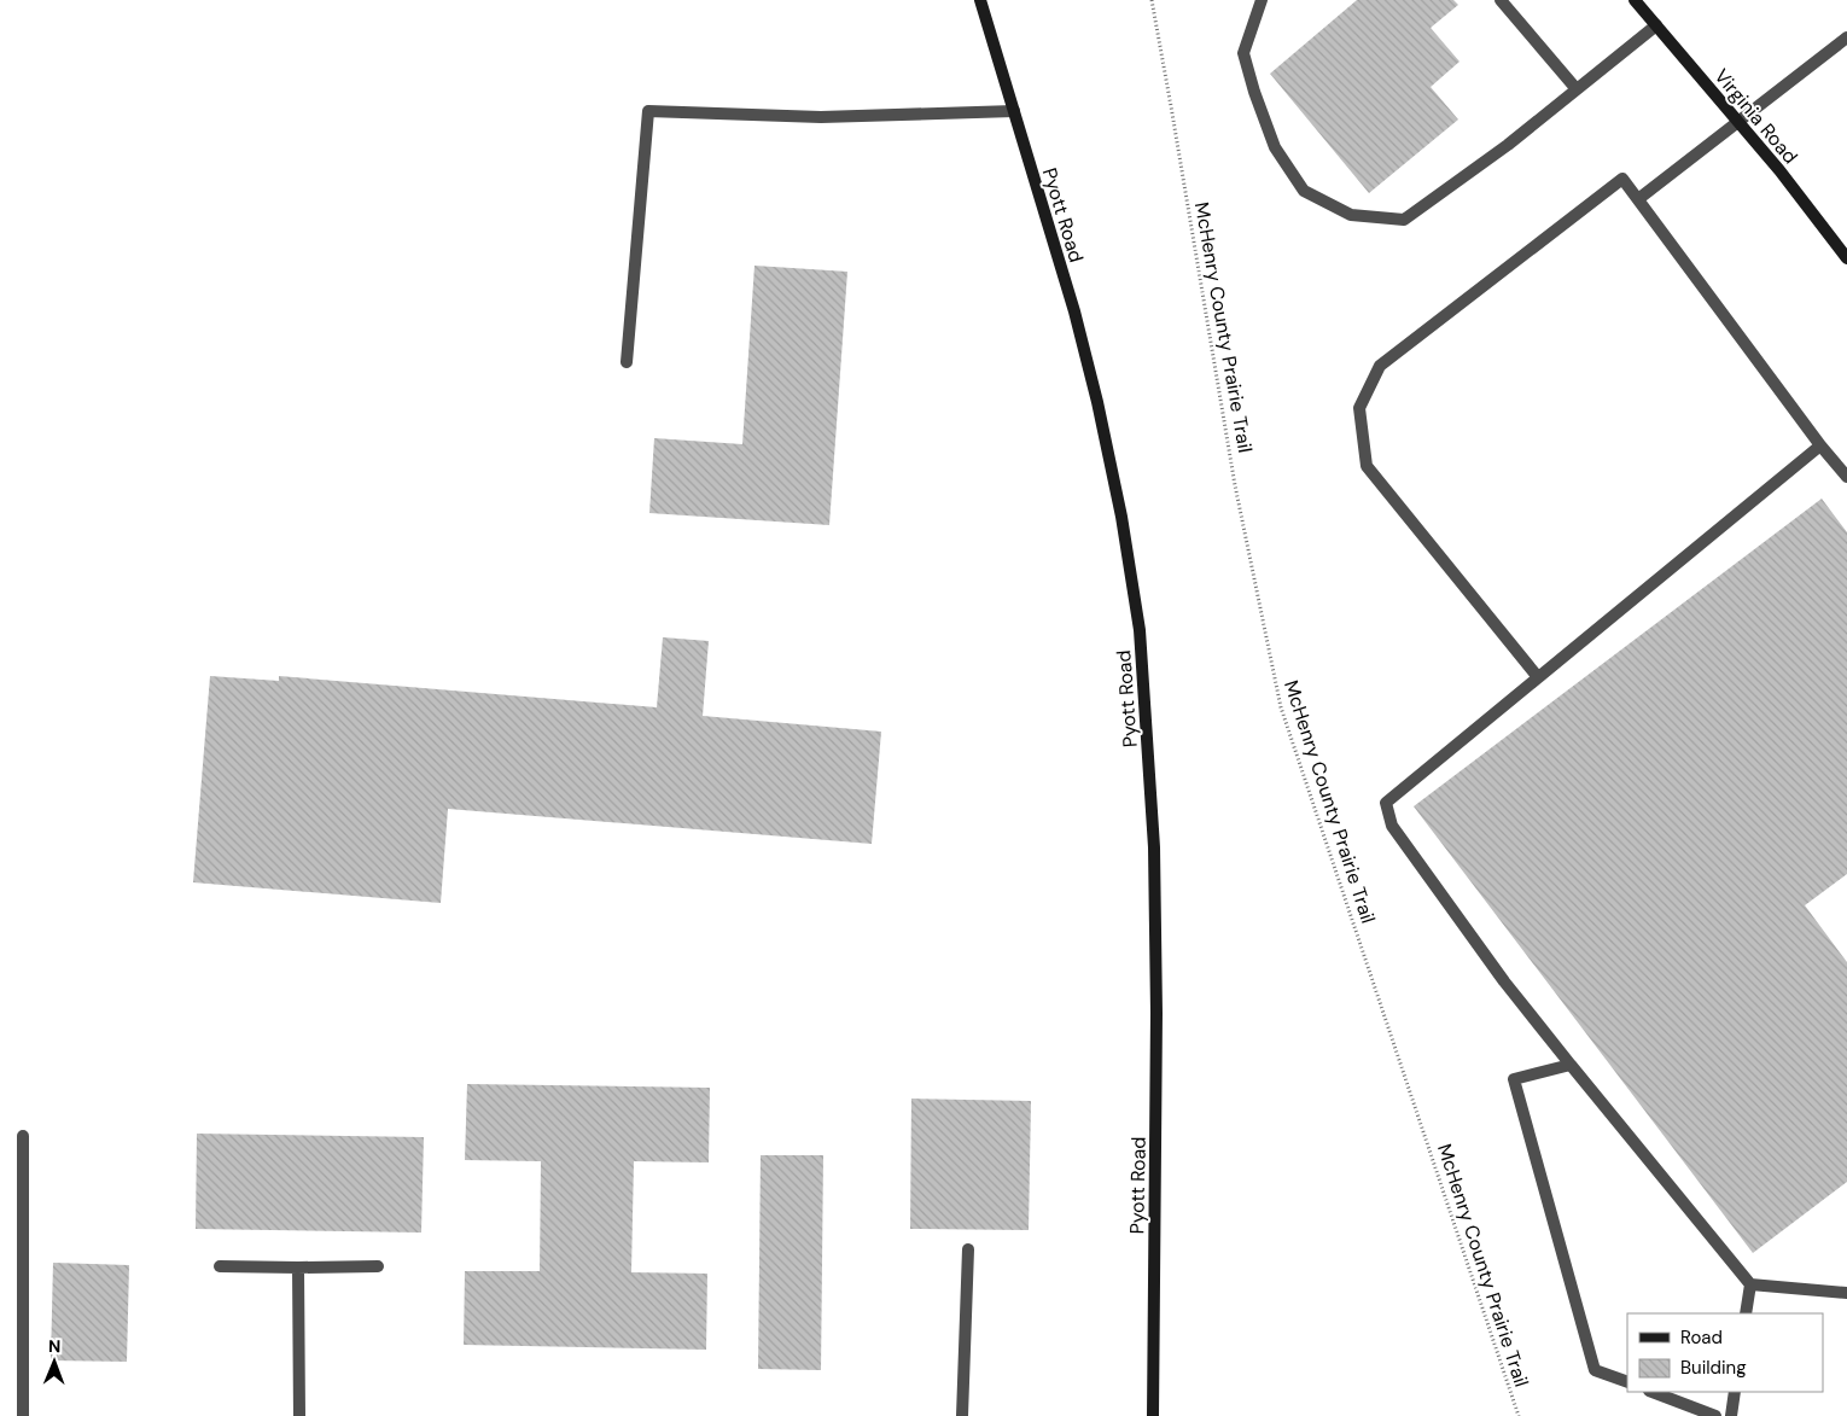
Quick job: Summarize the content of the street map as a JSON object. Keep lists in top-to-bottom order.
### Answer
{
  "streets": {
    "street": ["Virginia Road", "Pyott Road"],
    "path": ["McHenry County Prairie Trail"]
  },
  "legend": ["Road", "Building"],
  "north": "top"
}
